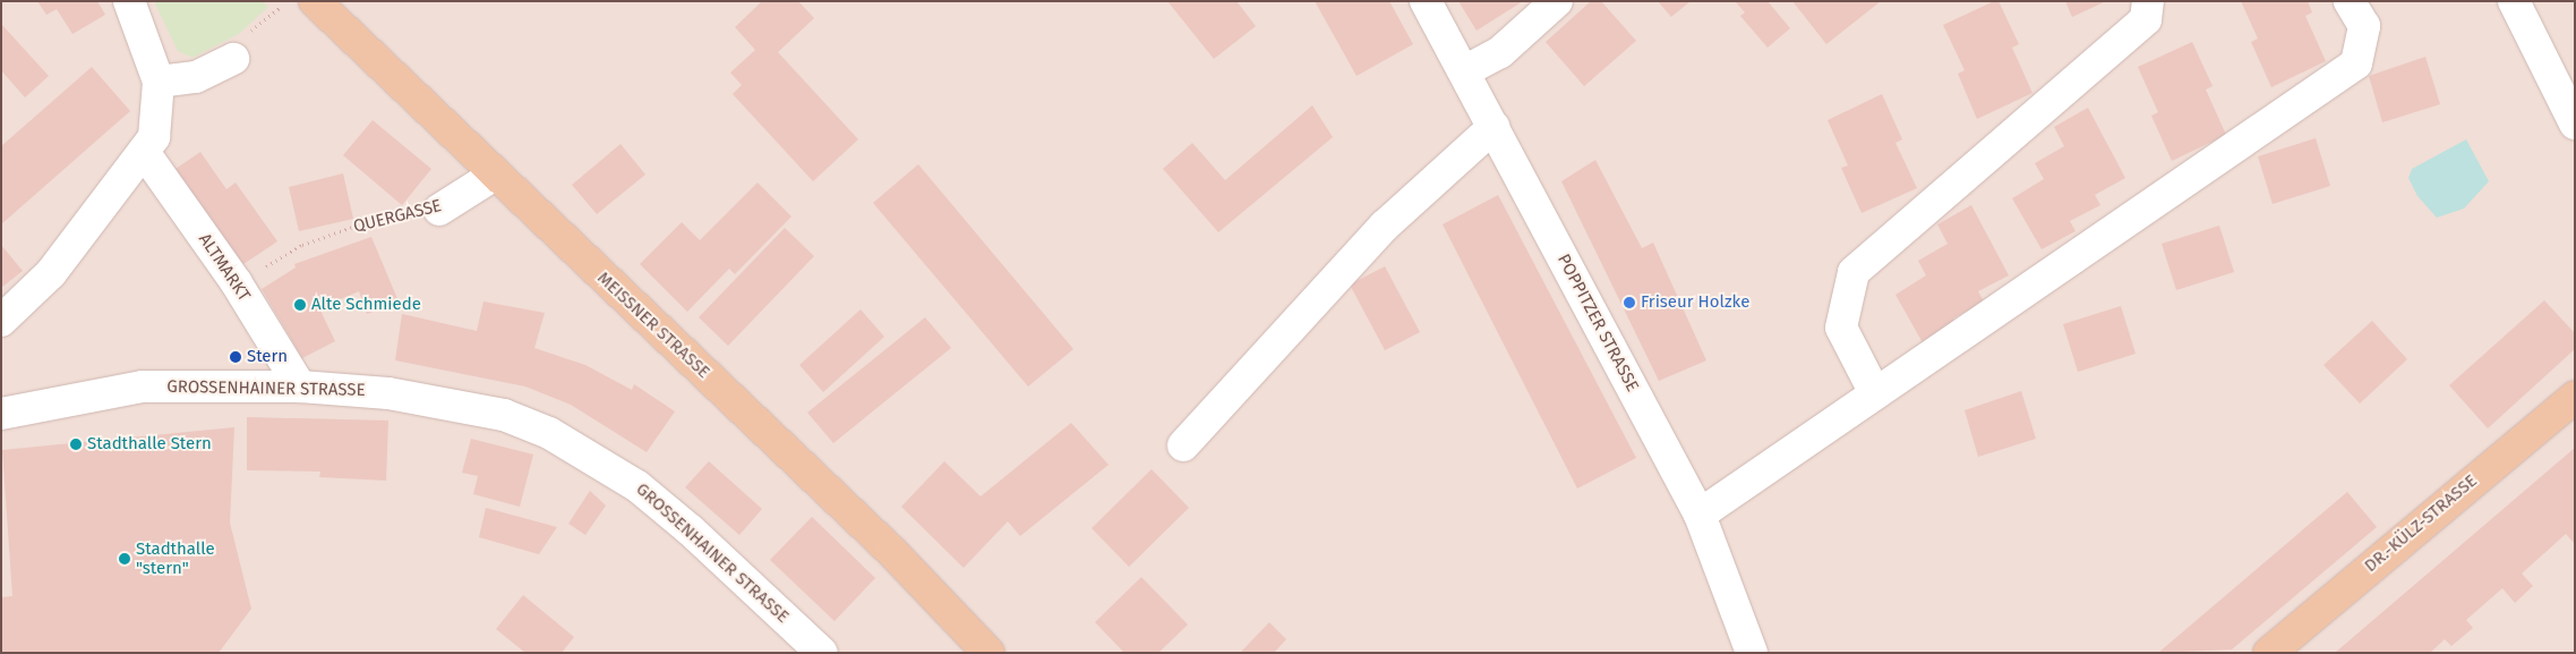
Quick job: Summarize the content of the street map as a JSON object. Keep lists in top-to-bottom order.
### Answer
{
  "streets": {
    "main road": ["MEISSNER STRASSE", "DR.-KÜLZ-STRASSE"],
    "street": [
      "QUERGASSE",
      "ALTMARKT",
      "POPPITZER STRASSE",
      "GROSSENHAINER STRASSE"
    ]
  },
  "crossings": [
    ["QUERGASSE", "ALTMARKT"],
    ["QUERGASSE", "MEISSNER STRASSE"],
    ["ALTMARKT", "GROSSENHAINER STRASSE"]
  ],
  "places": [
    "Friseur Holzke",
    "Alte Schmiede",
    "Stern",
    "Stadthalle Stern",
    "Stadthalle \"stern\""
  ]
}
